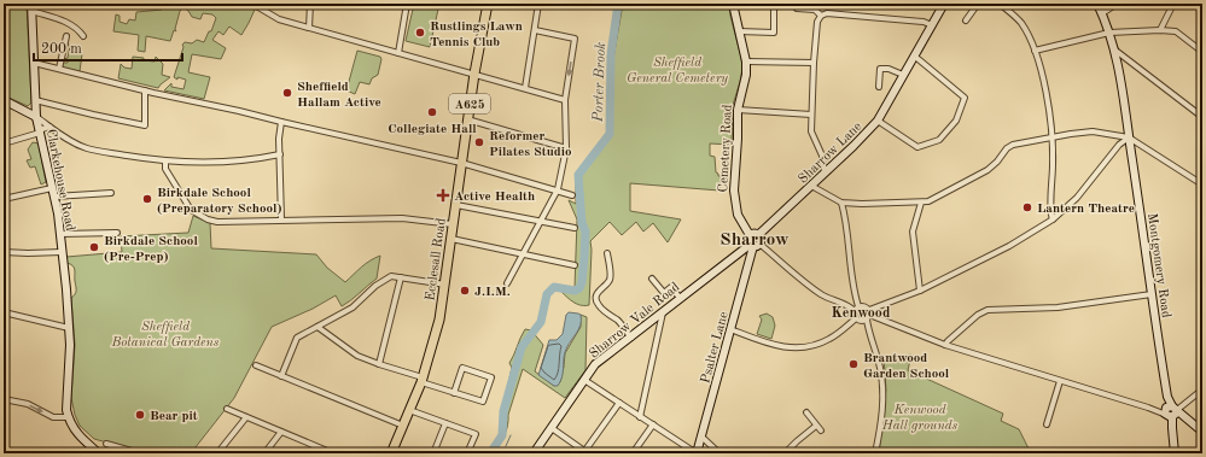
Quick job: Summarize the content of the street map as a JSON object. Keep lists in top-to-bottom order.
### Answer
{
  "streets": {
    "main road": ["A625", "Ecclesall Road"],
    "street": [
      "Cemetery Road",
      "Sharrow Lane",
      "Clarkehouse Road",
      "Montgomery Road",
      "Sharrow Vale Road",
      "Psalter Lane"
    ]
  },
  "crossings": [
    ["Sharrow Vale Road", "Psalter Lane"]
  ],
  "districts": ["Sharrow", "Kenwood"],
  "water": ["Porter Brook"],
  "parks": ["Sheffield General Cemetery", "Sheffield Botanical Gardens", "Kenwood Hall grounds"],
  "places": {
    "other": [
      "Rustlings Lawn Tennis Club",
      "Sheffield Hallam Active",
      "Collegiate Hall",
      "Reformer Pilates Studio",
      "Birkdale School (Preparatory School)",
      "Lantern Theatre",
      "Birkdale School (Pre-Prep)",
      "J.I.M.",
      "Brantwood Garden School",
      "Bear pit"
    ],
    "health": ["Active Health"]
  },
  "scale_bar": "200 m"
}
